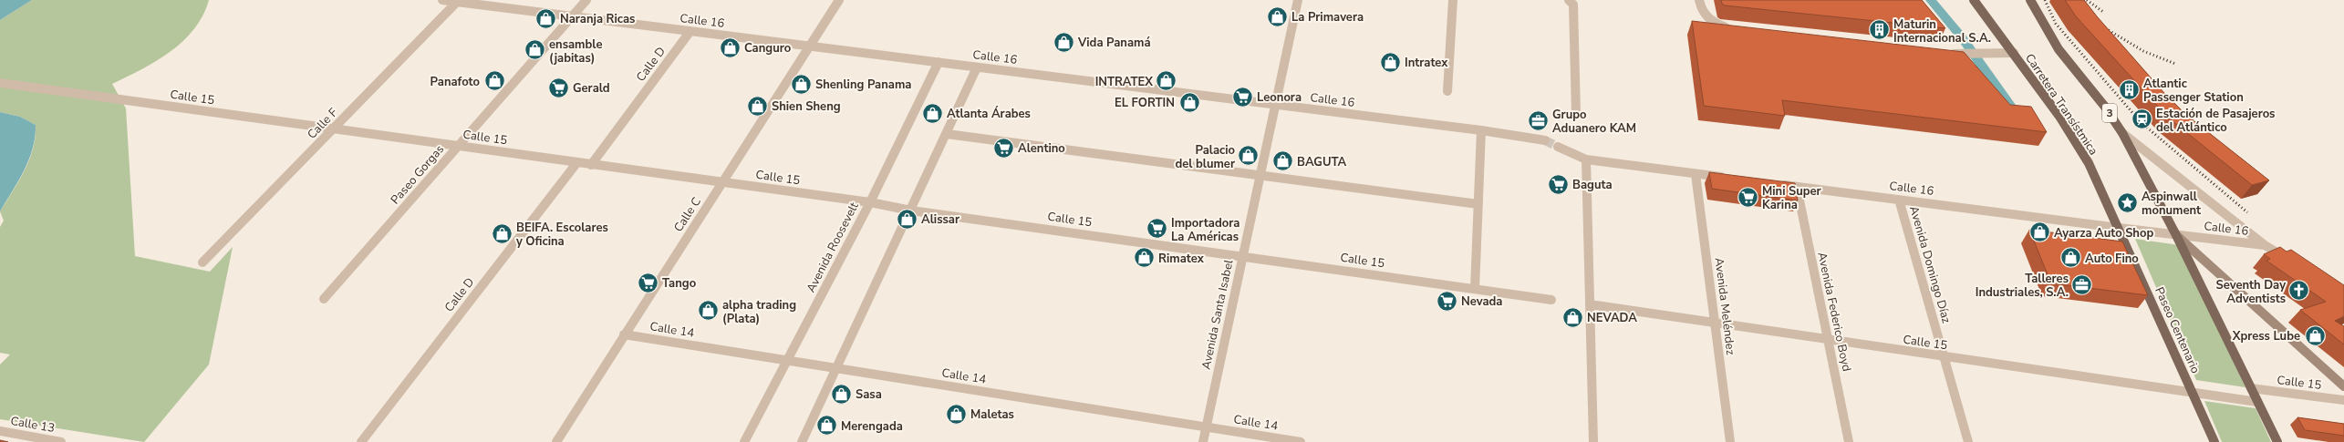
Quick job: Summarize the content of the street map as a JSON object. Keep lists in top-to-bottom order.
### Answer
{
  "streets": {
    "main road": ["Carretera Transístmica", "3", "Paseo Centenario"],
    "street": [
      "Calle 16",
      "Calle D",
      "Calle 15",
      "Calle F",
      "Paseo Gorgas",
      "Calle C",
      "Avenida Roosevelt",
      "Avenida Domingo Díaz",
      "Avenida Meléndez",
      "Avenida Federico Boyd",
      "Avenida Santa Isabel",
      "Calle 14",
      "Calle 13"
    ]
  },
  "crossings": [
    ["Calle 16", "Calle D"],
    ["Calle 16", "Carretera Transístmica"],
    ["Calle 16", "3"],
    ["Calle 16", "Calle F"],
    ["Calle 16", "Paseo Gorgas"],
    ["Calle 16", "Calle C"],
    ["Calle 16", "Avenida Roosevelt"],
    ["Calle 16", "Avenida Domingo Díaz"],
    ["Calle 16", "Avenida Federico Boyd"],
    ["Calle 16", "Avenida Santa Isabel"],
    ["Calle 16", "Paseo Centenario"],
    ["Calle D", "Calle 15"],
    ["Calle 15", "3"],
    ["Calle 15", "Calle F"],
    ["Calle 15", "Paseo Gorgas"],
    ["Calle 15", "Calle C"],
    ["Calle 15", "Avenida Roosevelt"],
    ["Calle 15", "Avenida Domingo Díaz"],
    ["Calle 15", "Avenida Meléndez"],
    ["Calle 15", "Avenida Federico Boyd"],
    ["Calle 15", "Avenida Santa Isabel"],
    ["Calle 15", "Paseo Centenario"],
    ["Carretera Transístmica", "Paseo Centenario"],
    ["Calle C", "Calle 14"],
    ["Avenida Roosevelt", "Calle 14"],
    ["Avenida Santa Isabel", "Calle 14"]
  ],
  "places": {
    "shop": [
      "La Primavera",
      "Naranja Ricas",
      "Vida Panamá",
      "Canguro",
      "ensamble (jabitas)",
      "Intratex",
      "Panafoto",
      "INTRATEX",
      "Shenling Panama",
      "EL FORTIN",
      "Shien Sheng",
      "Atlanta Árabes",
      "Palacio del blumer",
      "BAGUTA",
      "Alissar",
      "Ayarza Auto Shop",
      "BEIFA. Escolares y Oficina",
      "Rimatex",
      "Auto Fino",
      "alpha trading (Plata)",
      "NEVADA",
      "Xpress Lube",
      "Sasa",
      "Maletas",
      "Merengada"
    ],
    "building": ["Maturin Internacional S.A.", "Atlantic Passenger Station"],
    "supermarket": [
      "Gerald",
      "Leonora",
      "Alentino",
      "Baguta",
      "Mini Super Karina",
      "Importadora La Américas",
      "Tango",
      "Nevada"
    ],
    "station": ["Estación de Pasajeros del Atlántico"],
    "office": ["Grupo Aduanero KAM", "Talleres Industriales, S.A."],
    "place": ["Aspinwall monument"],
    "church": ["Seventh Day Adventists"]
  }
}
